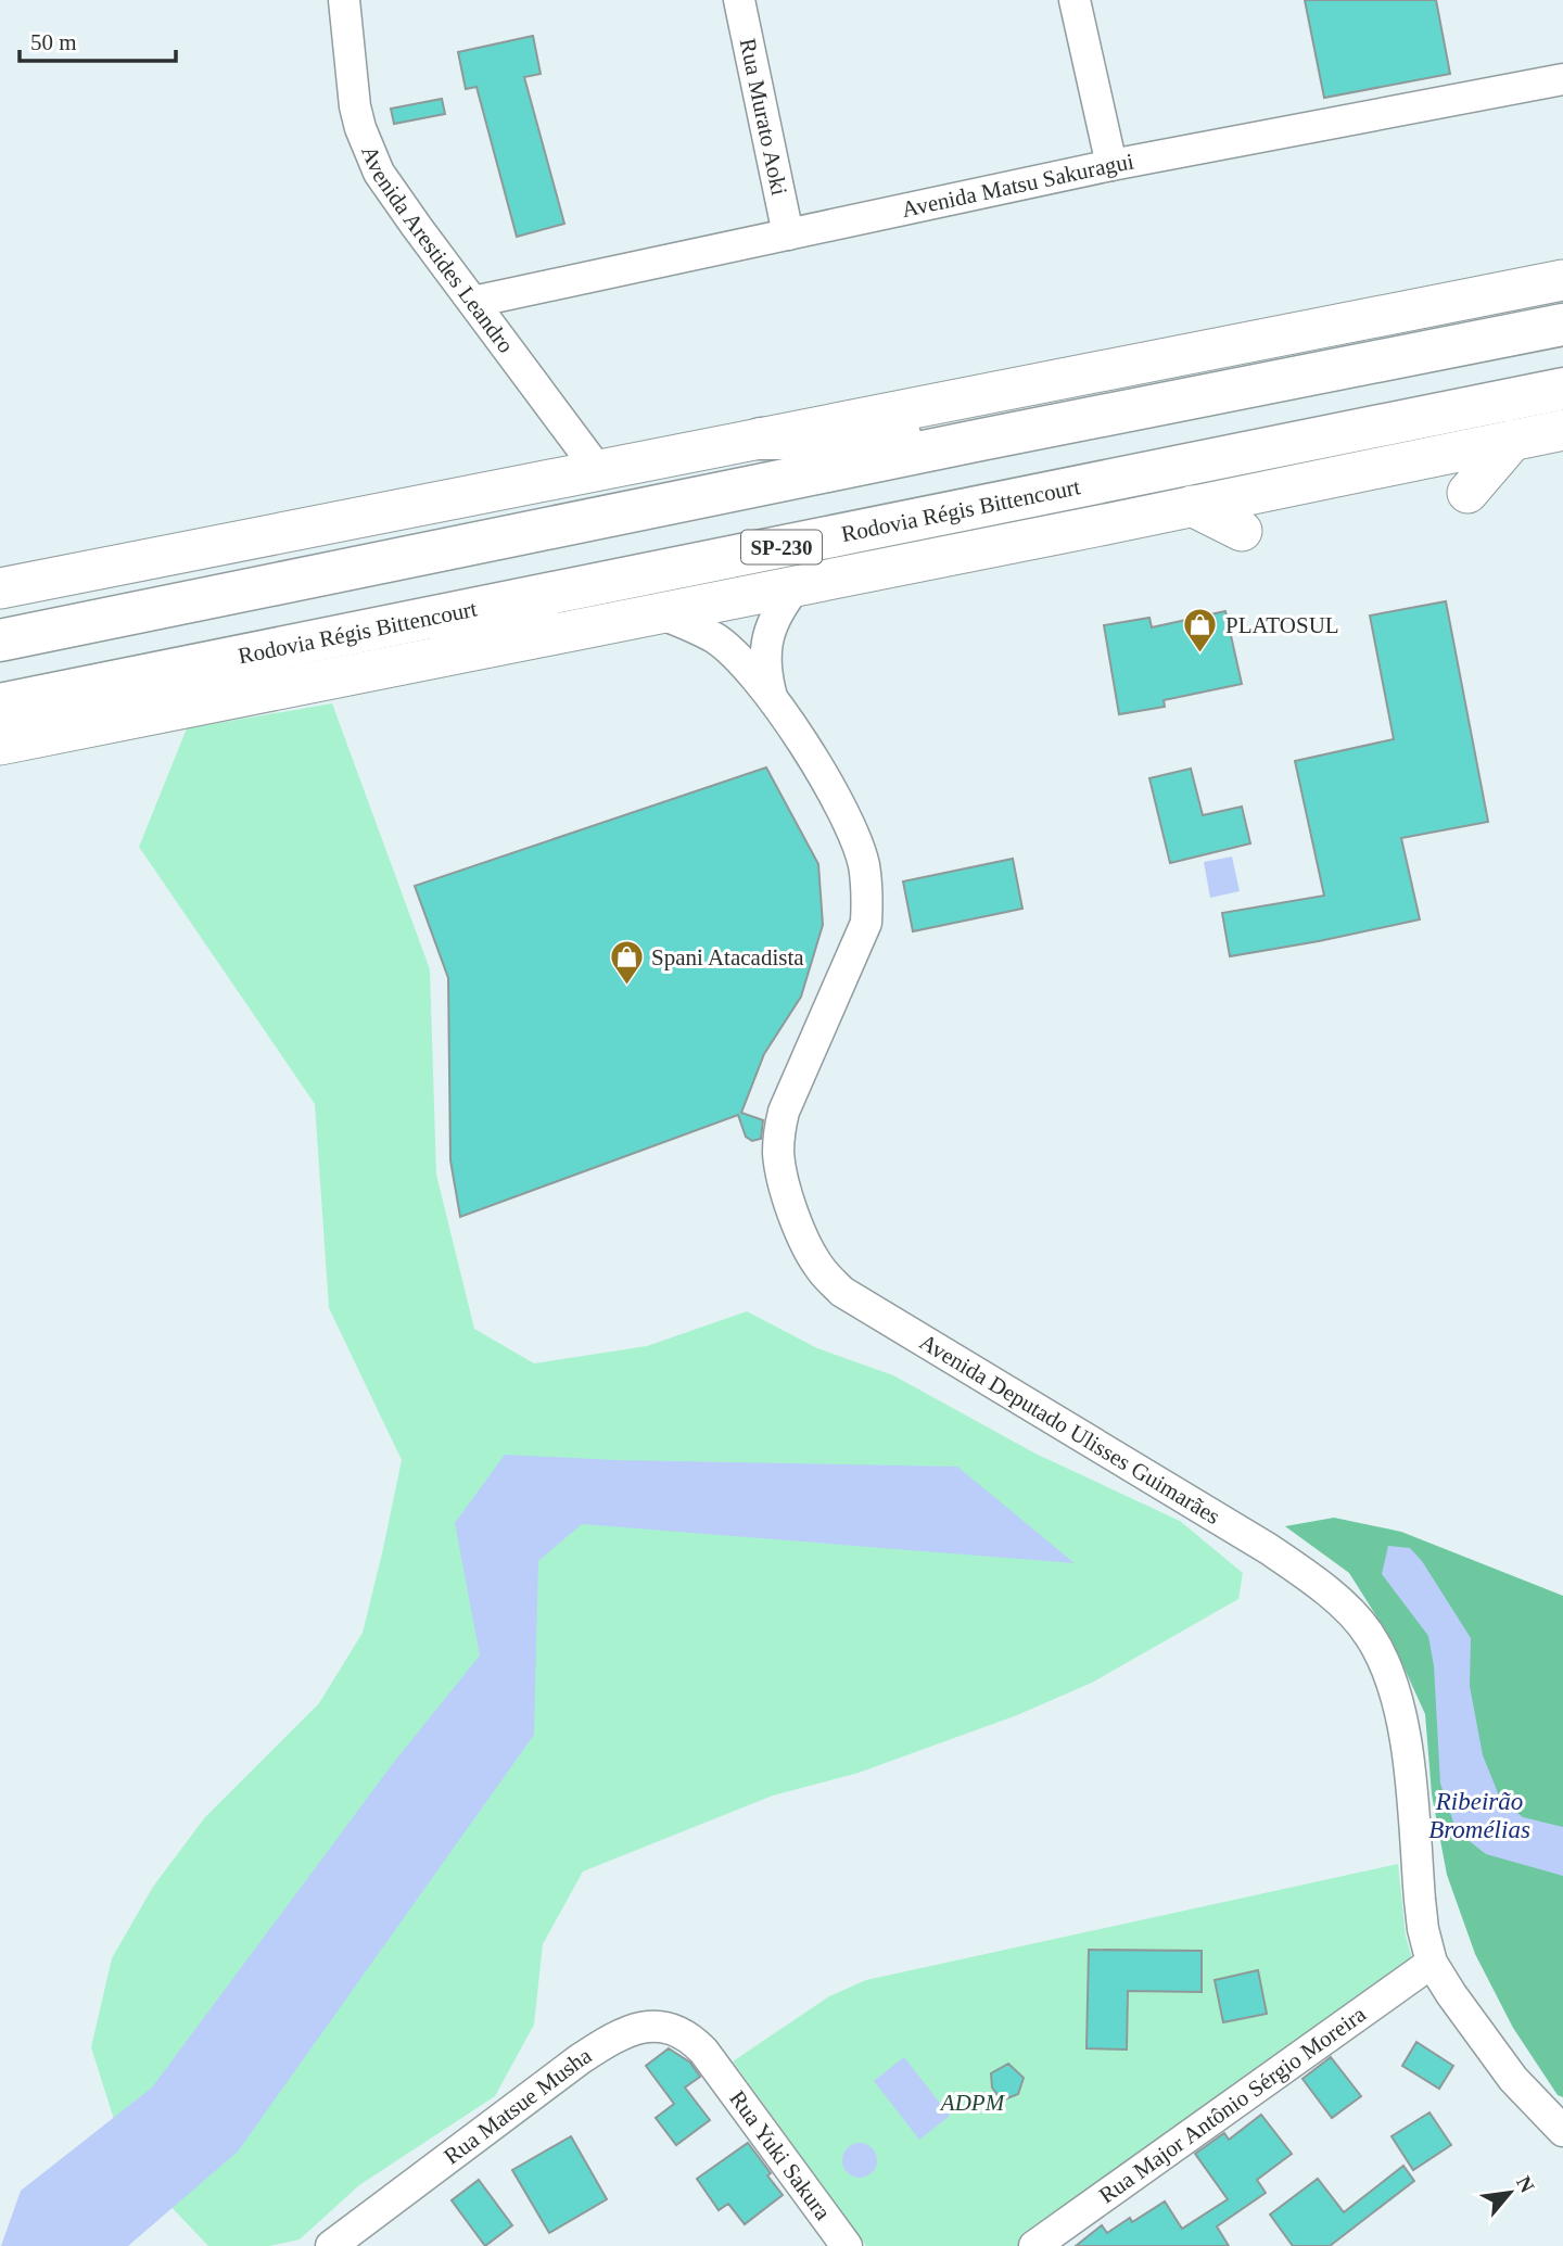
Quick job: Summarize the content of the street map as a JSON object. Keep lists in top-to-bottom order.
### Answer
{
  "streets": {
    "highway": ["Rodovia Régis Bittencourt", "SP-230"],
    "street": [
      "Rua Murato Aoki",
      "Avenida Matsu Sakuragui",
      "Avenida Arestides Leandro",
      "Avenida Deputado Ulisses Guimarães",
      "Rua Major Antônio Sérgio Moreira",
      "Rua Matsue Musha",
      "Rua Yuki Sakura"
    ]
  },
  "crossings": [
    ["Rua Murato Aoki", "Avenida Matsu Sakuragui"],
    ["Avenida Matsu Sakuragui", "Avenida Arestides Leandro"],
    ["Avenida Deputado Ulisses Guimarães", "Rua Major Antônio Sérgio Moreira"],
    ["Rua Matsue Musha", "Rua Yuki Sakura"]
  ],
  "water": ["Ribeirão Bromélias"],
  "parks": ["ADPM"],
  "places": {
    "shop": ["PLATOSUL", "Spani Atacadista"]
  },
  "scale_bar": "50 m",
  "north": "top right"
}
